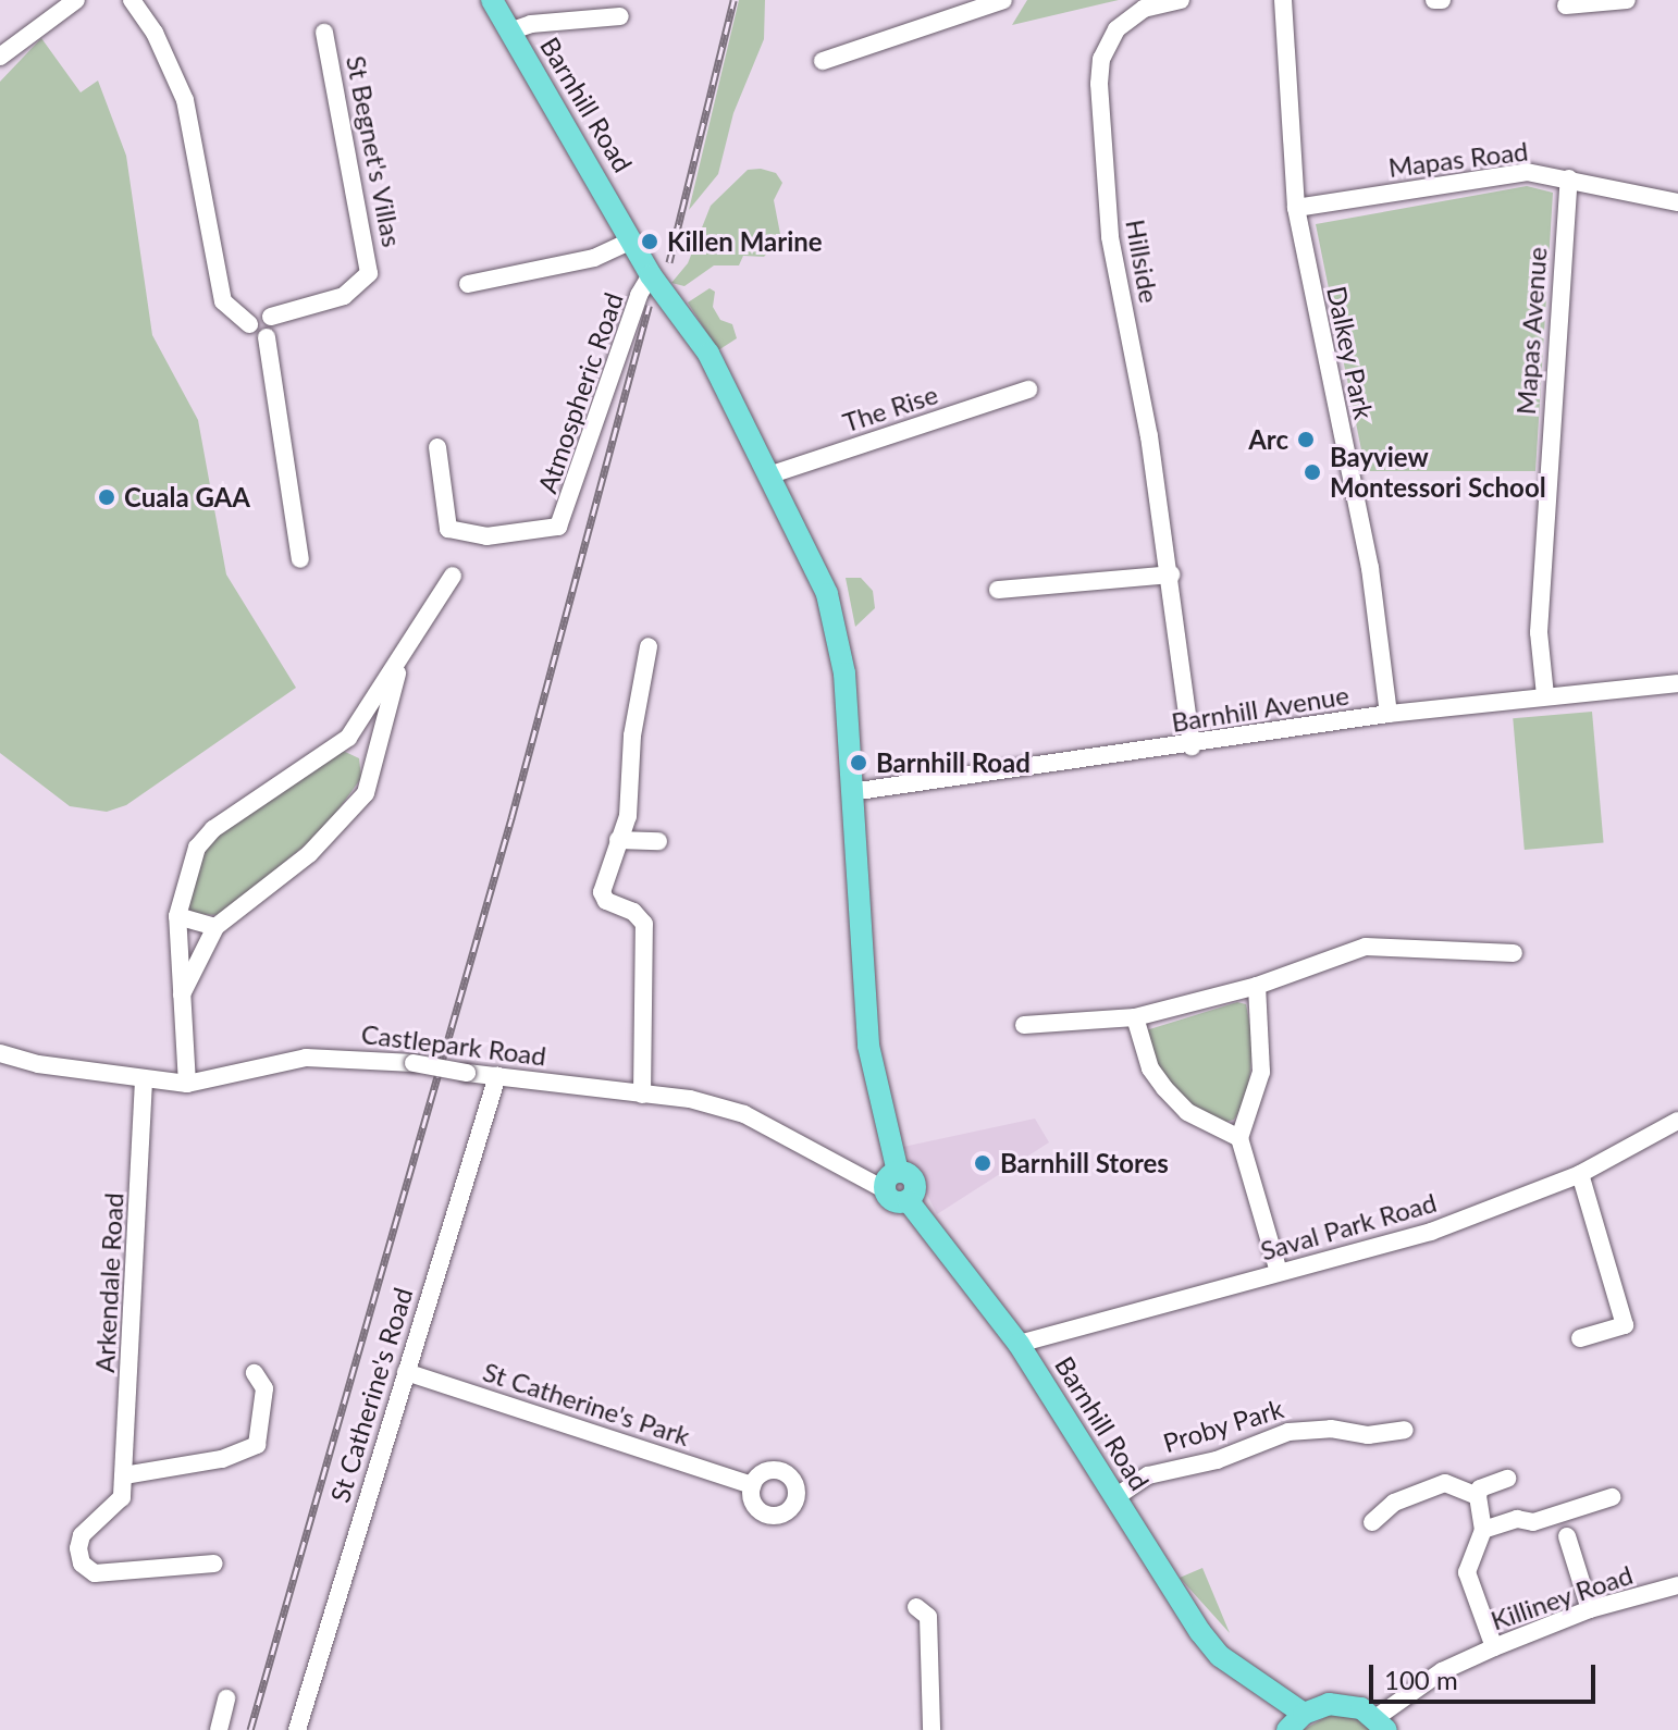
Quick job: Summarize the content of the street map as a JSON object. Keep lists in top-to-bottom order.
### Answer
{
  "streets": {
    "main road": ["Barnhill Road"],
    "street": [
      "St Begnet's Villas",
      "Mapas Road",
      "Hillside",
      "Mapas Avenue",
      "Dalkey Park",
      "Atmospheric Road",
      "The Rise",
      "Barnhill Avenue",
      "Castlepark Road",
      "Saval Park Road",
      "Arkendale Road",
      "St Catherine's Road",
      "St Catherine's Park",
      "Proby Park",
      "Killiney Road"
    ]
  },
  "crossings": [
    ["Barnhill Road", "Atmospheric Road"],
    ["Barnhill Road", "The Rise"],
    ["Barnhill Road", "Barnhill Avenue"],
    ["Barnhill Road", "Castlepark Road"],
    ["Barnhill Road", "Saval Park Road"],
    ["Barnhill Road", "Proby Park"],
    ["Mapas Road", "Mapas Avenue"],
    ["Mapas Road", "Dalkey Park"],
    ["Hillside", "Barnhill Avenue"],
    ["Mapas Avenue", "Barnhill Avenue"],
    ["Dalkey Park", "Barnhill Avenue"],
    ["Castlepark Road", "Arkendale Road"],
    ["Castlepark Road", "St Catherine's Road"],
    ["St Catherine's Road", "St Catherine's Park"]
  ],
  "places": [
    "Killen Marine",
    "Arc",
    "Bayview Montessori School",
    "Cuala GAA",
    "Barnhill Road",
    "Barnhill Stores"
  ],
  "scale_bar": "100 m"
}
